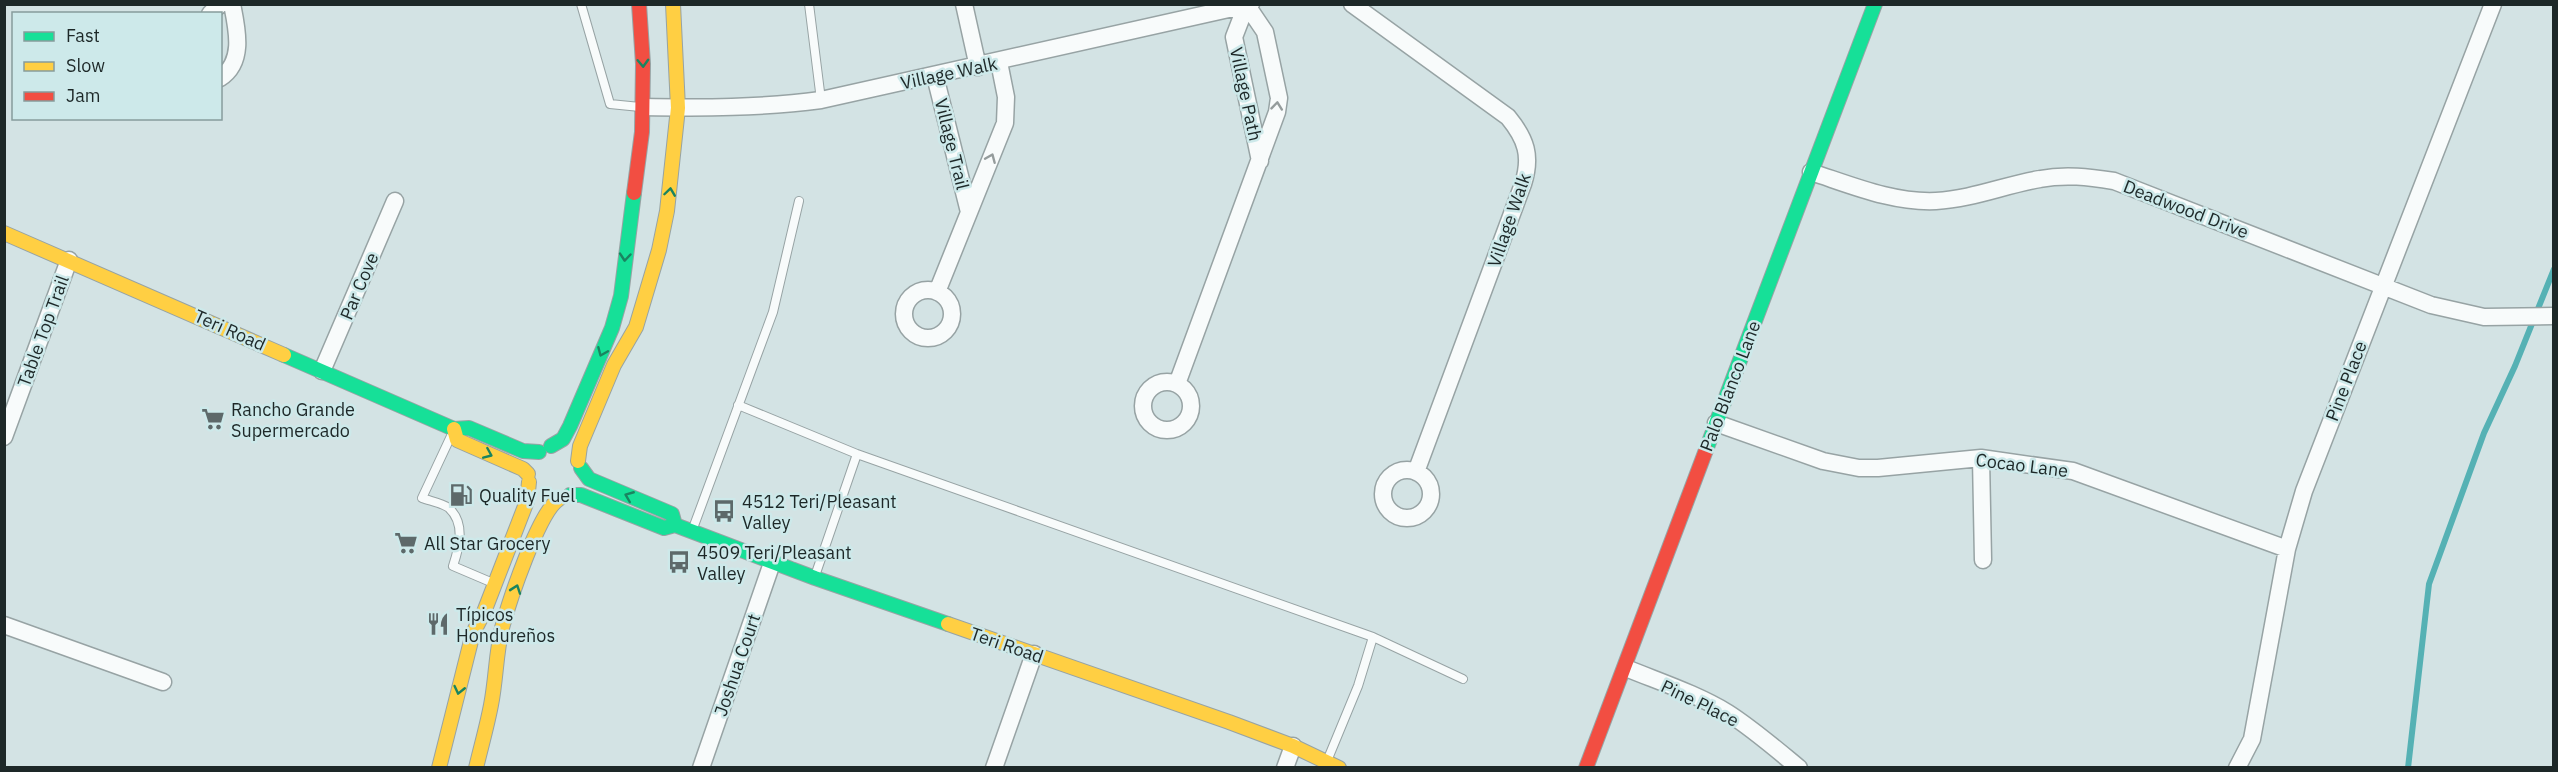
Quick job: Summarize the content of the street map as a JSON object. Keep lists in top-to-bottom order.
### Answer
{
  "streets": {
    "street": [
      "Village Walk",
      "Village Path",
      "Village Trail",
      "Deadwood Drive",
      "Par Cove",
      "Teri Road",
      "Table Top Trail",
      "Pine Place",
      "Palo Blanco Lane",
      "Cocao Lane",
      "Joshua Court"
    ]
  },
  "crossings": [
    ["Village Walk", "Village Path"],
    ["Village Walk", "Village Trail"],
    ["Deadwood Drive", "Pine Place"],
    ["Deadwood Drive", "Palo Blanco Lane"],
    ["Par Cove", "Teri Road"],
    ["Teri Road", "Table Top Trail"],
    ["Teri Road", "Joshua Court"],
    ["Pine Place", "Palo Blanco Lane"],
    ["Pine Place", "Cocao Lane"],
    ["Palo Blanco Lane", "Cocao Lane"]
  ],
  "places": {
    "supermarket": ["Rancho Grande Supermercado", "All Star Grocery"],
    "fuel station": ["Quality Fuel"],
    "bus stop": ["4512 Teri/Pleasant Valley", "4509 Teri/Pleasant Valley"],
    "restaurant": ["Típicos Hondureños"]
  },
  "legend": ["Fast", "Slow", "Jam"]
}
